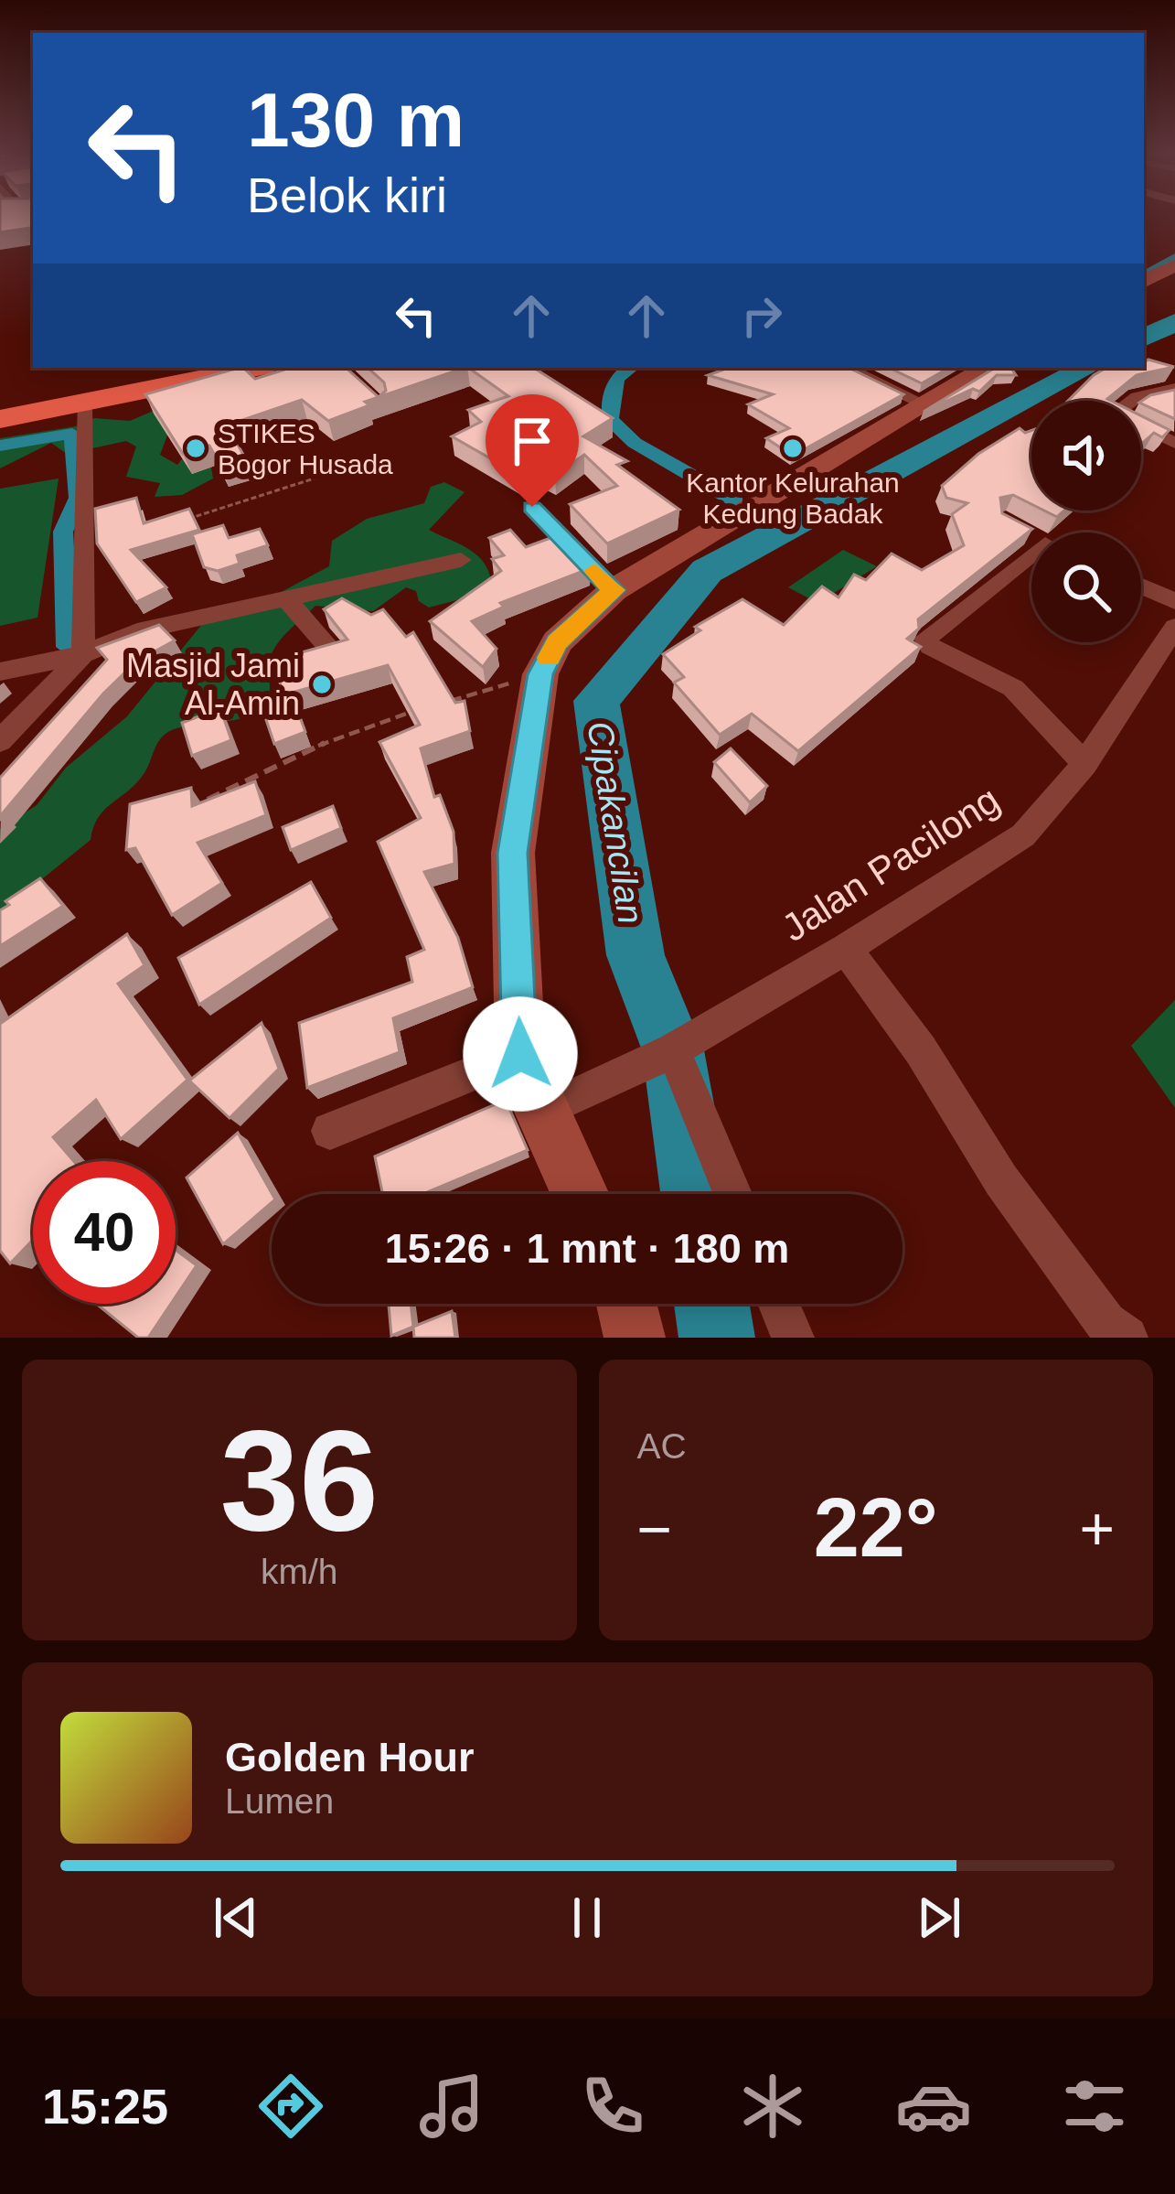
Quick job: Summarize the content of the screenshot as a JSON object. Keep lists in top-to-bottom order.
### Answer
{
  "streets": {
    "street": ["Jalan Pacilong"]
  },
  "water": ["Cipakancilan"],
  "places": ["STIKES Bogor Husada", "Kantor Kelurahan Kedung Badak", "Masjid Jami Al-Amin"],
  "page": {
    "turn": ["130 m", "Belok kiri"],
    "limit": "40",
    "trip": "15:26 · 1 mnt · 180 m",
    "tile": [
      ["36", "km/h"],
      "AC"
    ],
    "heat": ["−", "22°", "+"],
    "song": ["Golden Hour", "Lumen"],
    "tabs": "15:25"
  }
}
